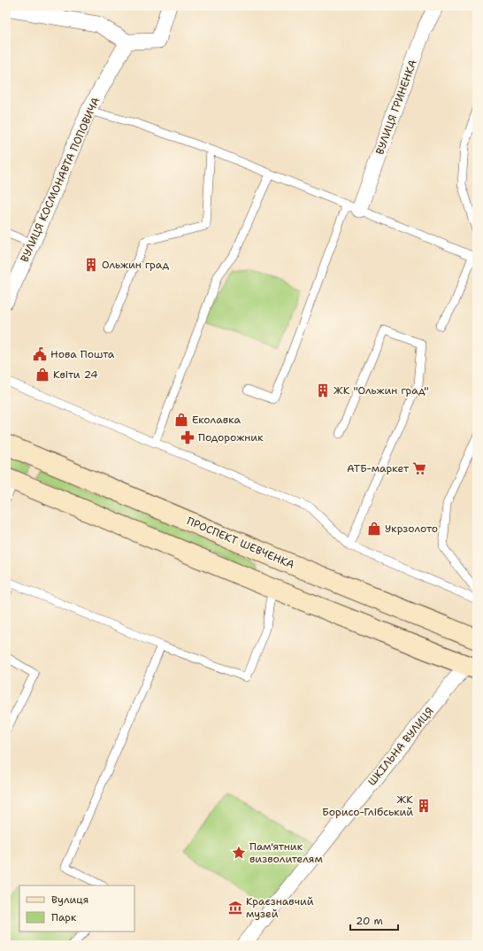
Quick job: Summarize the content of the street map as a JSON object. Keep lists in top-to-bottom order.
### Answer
{
  "streets": {
    "street": [
      "ВУЛИЦЯ ГРИНЕНКА",
      "ВУЛИЦЯ КОСМОНАВТА ПОПОВИЧА",
      "ПРОСПЕКТ ШЕВЧЕНКА",
      "ШКІЛЬНА ВУЛИЦЯ"
    ]
  },
  "places": {
    "building": ["Ольжин град", "ЖК \"Ольжин град\"", "ЖК Борисо-Глібський"],
    "public building": ["Нова Пошта"],
    "shop": ["Квіти 24", "Еколавка", "Укрзолото"],
    "pharmacy": ["Подорожник"],
    "supermarket": ["АТБ-маркет"],
    "place": ["Пам'ятник визволителям"],
    "museum": ["Краєзнавчий музей"]
  },
  "legend": ["Вулиця", "Парк"],
  "scale_bar": "20 m"
}
